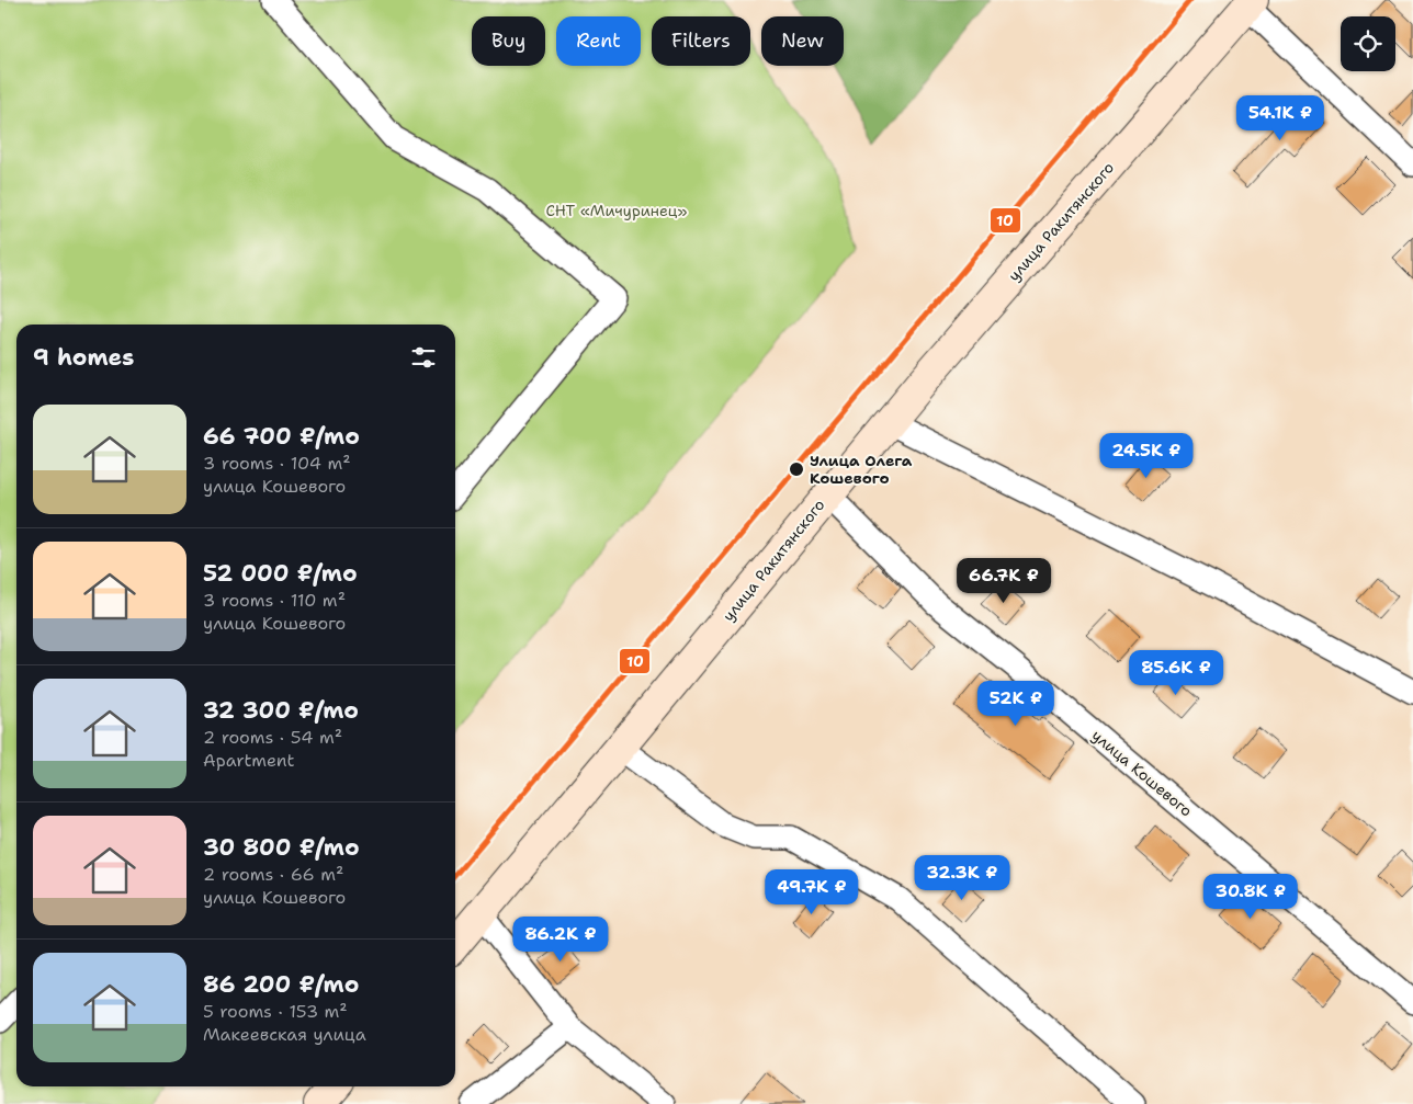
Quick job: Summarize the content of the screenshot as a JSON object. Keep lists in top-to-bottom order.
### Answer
{
  "streets": {
    "main road": ["улица Ракитянского"],
    "street": ["улица Кошевого"]
  },
  "crossings": [
    ["улица Ракитянского", "улица Кошевого"]
  ],
  "parks": ["СНТ «Мичуринец»"],
  "places": ["Улица Олега Кошевого"],
  "lines": ["transit line 10"],
  "page": {
    "chip": [
      "Buy",
      "Rent",
      "Filters",
      "New"
    ],
    "price": [
      "54.1K ₽",
      "24.5K ₽",
      "66.7K ₽",
      "85.6K ₽",
      "52K ₽",
      "32.3K ₽",
      "49.7K ₽",
      "30.8K ₽",
      "86.2K ₽"
    ],
    "heading": "9 homes",
    "list": [
      {
        "name": "66 700 ₽/mo",
        "note": "3 rooms · 104 m² · улица Кошевого"
      },
      {
        "name": "52 000 ₽/mo",
        "note": "3 rooms · 110 m² · улица Кошевого"
      },
      {
        "name": "32 300 ₽/mo",
        "note": "2 rooms · 54 m² · Apartment"
      },
      {
        "name": "30 800 ₽/mo",
        "note": "2 rooms · 66 m² · улица Кошевого"
      },
      {
        "name": "86 200 ₽/mo",
        "note": "5 rooms · 153 m² · Макеевская улица"
      }
    ]
  }
}
